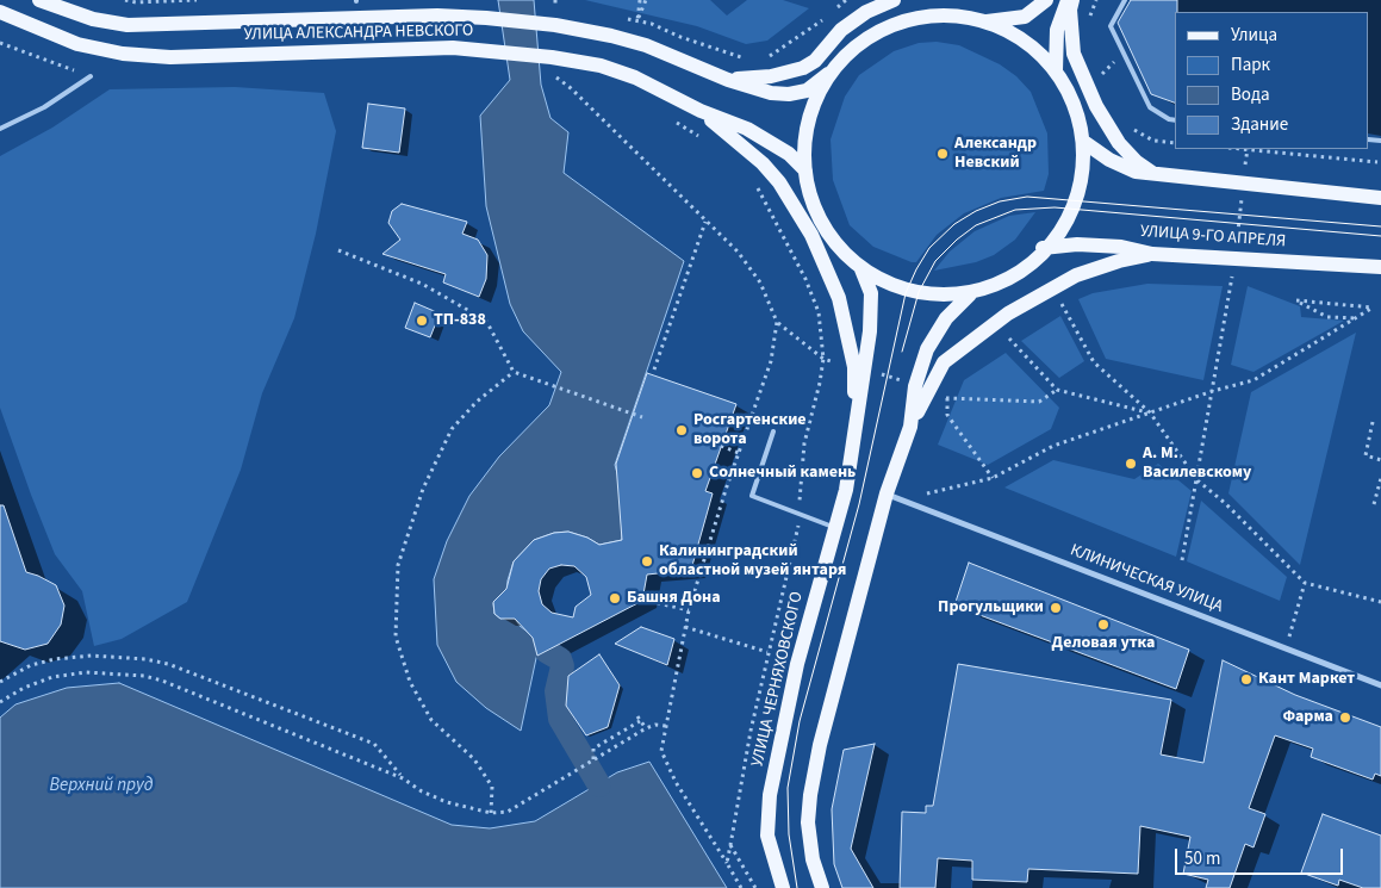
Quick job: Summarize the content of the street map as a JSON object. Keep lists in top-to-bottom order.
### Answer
{
  "streets": {
    "main road": ["УЛИЦА АЛЕКСАНДРА НЕВСКОГО", "УЛИЦА 9-ГО АПРЕЛЯ", "УЛИЦА ЧЕРНЯХОВСКОГО"],
    "street": ["КЛИНИЧЕСКАЯ УЛИЦА"]
  },
  "water": ["Верхний пруд"],
  "places": [
    "Александр Невский",
    "ТП-838",
    "Росгартенские ворота",
    "А. М. Василевскому",
    "Солнечный камень",
    "Калининградский областной музей янтаря",
    "Башня Дона",
    "Прогульщики",
    "Деловая утка",
    "Кант Маркет",
    "Фарма"
  ],
  "legend": [
    "Улица",
    "Парк",
    "Вода",
    "Здание"
  ],
  "scale_bar": "50 m"
}
